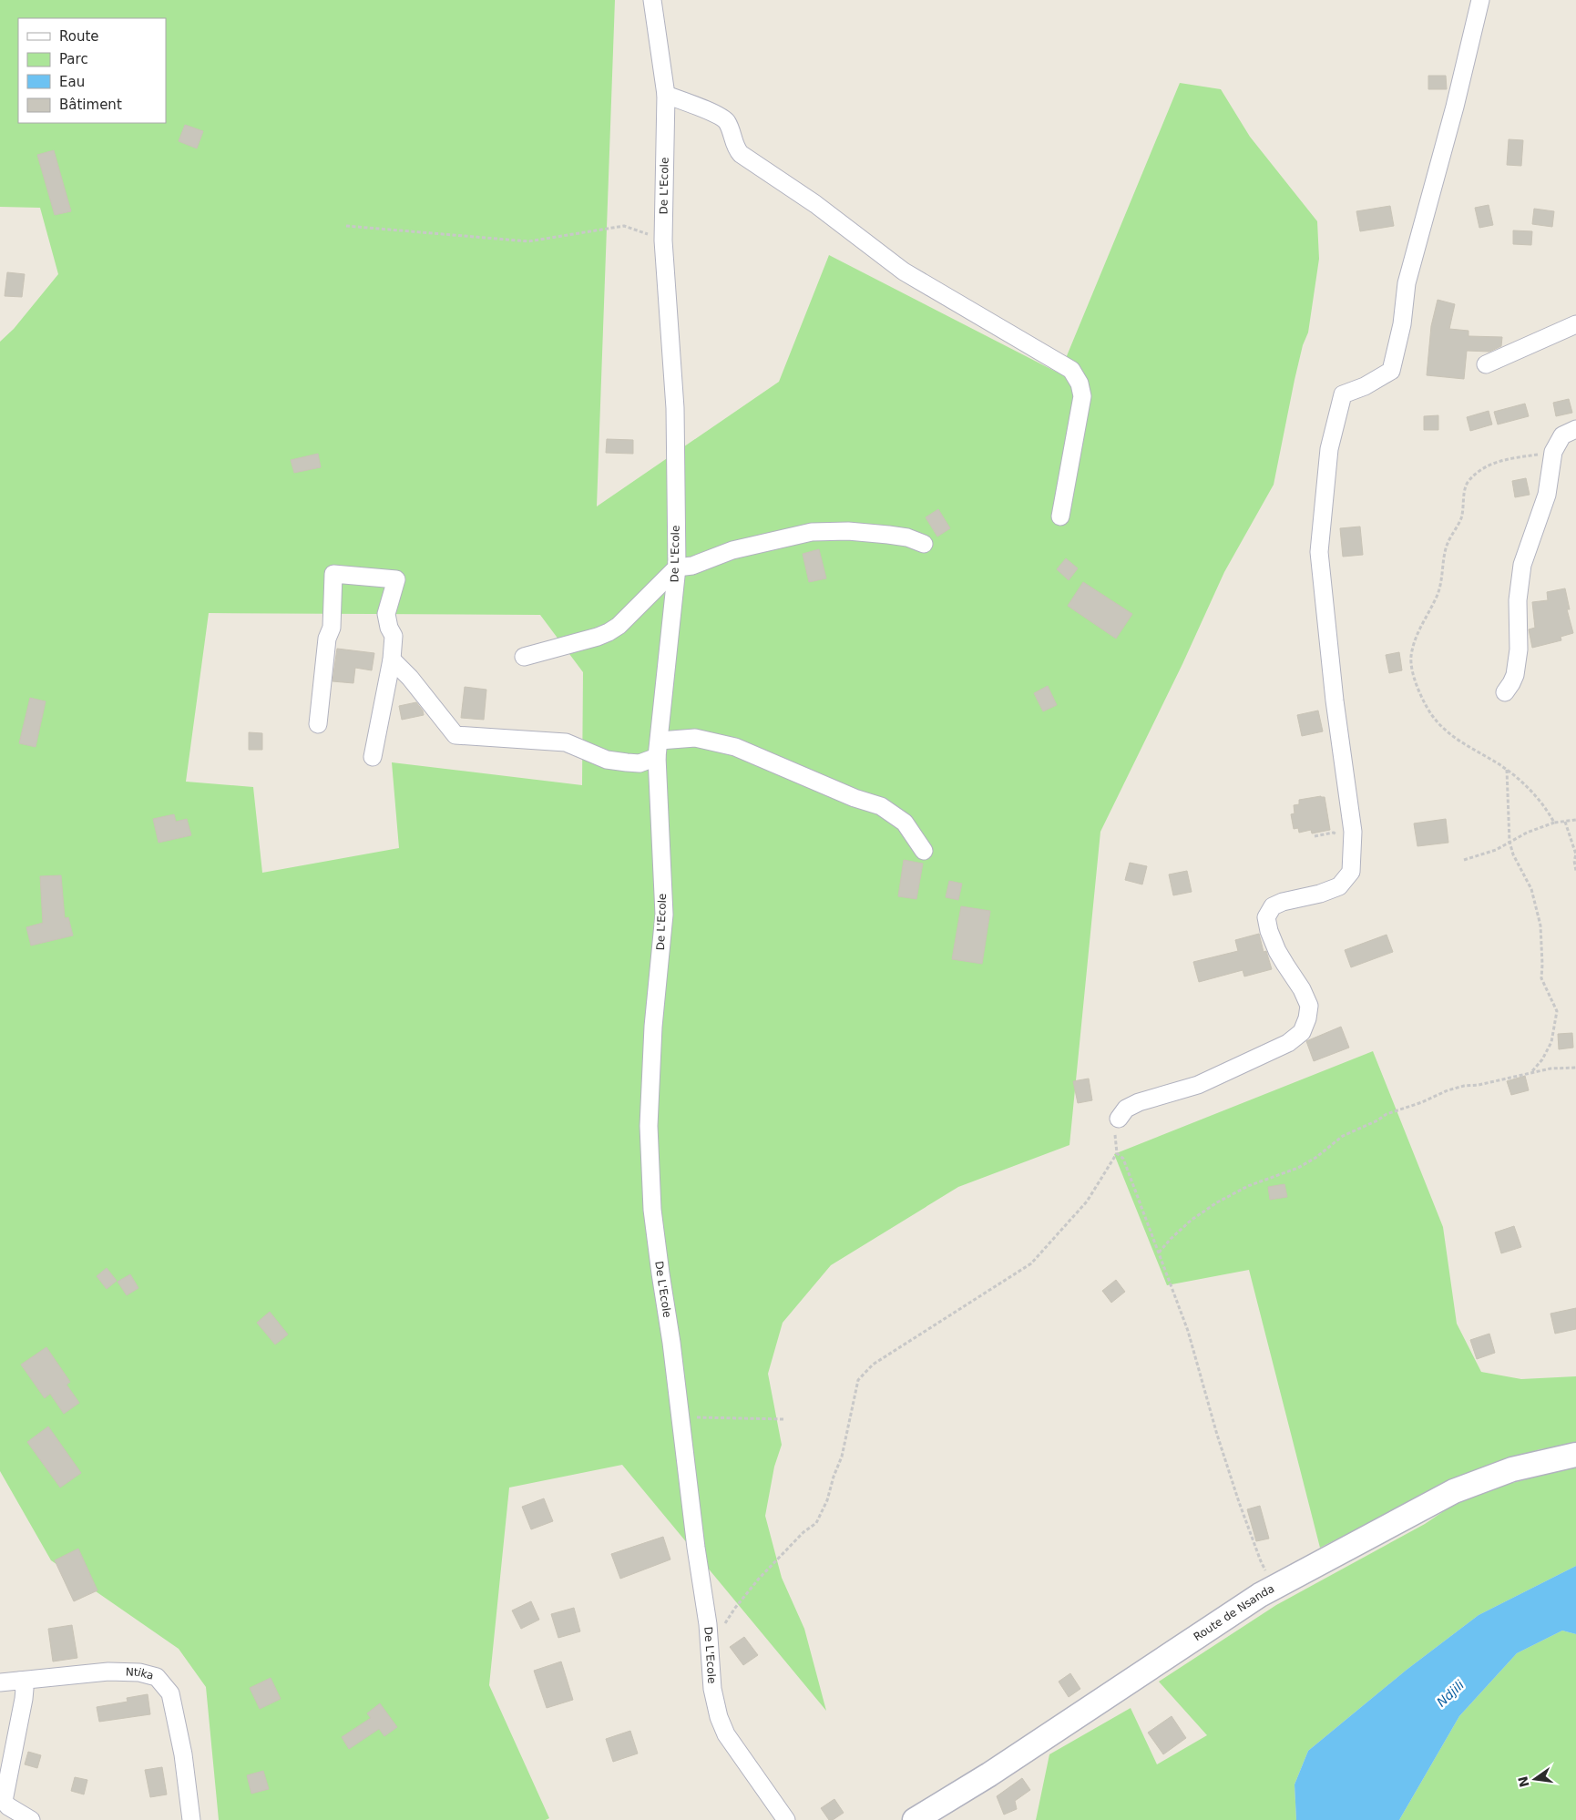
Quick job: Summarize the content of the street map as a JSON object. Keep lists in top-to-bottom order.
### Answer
{
  "streets": {
    "street": ["De L'Ecole", "Route de Nsanda", "Ntika"]
  },
  "water": ["Ndjili"],
  "legend": [
    "Route",
    "Parc",
    "Eau",
    "Bâtiment"
  ],
  "north": "left"
}
